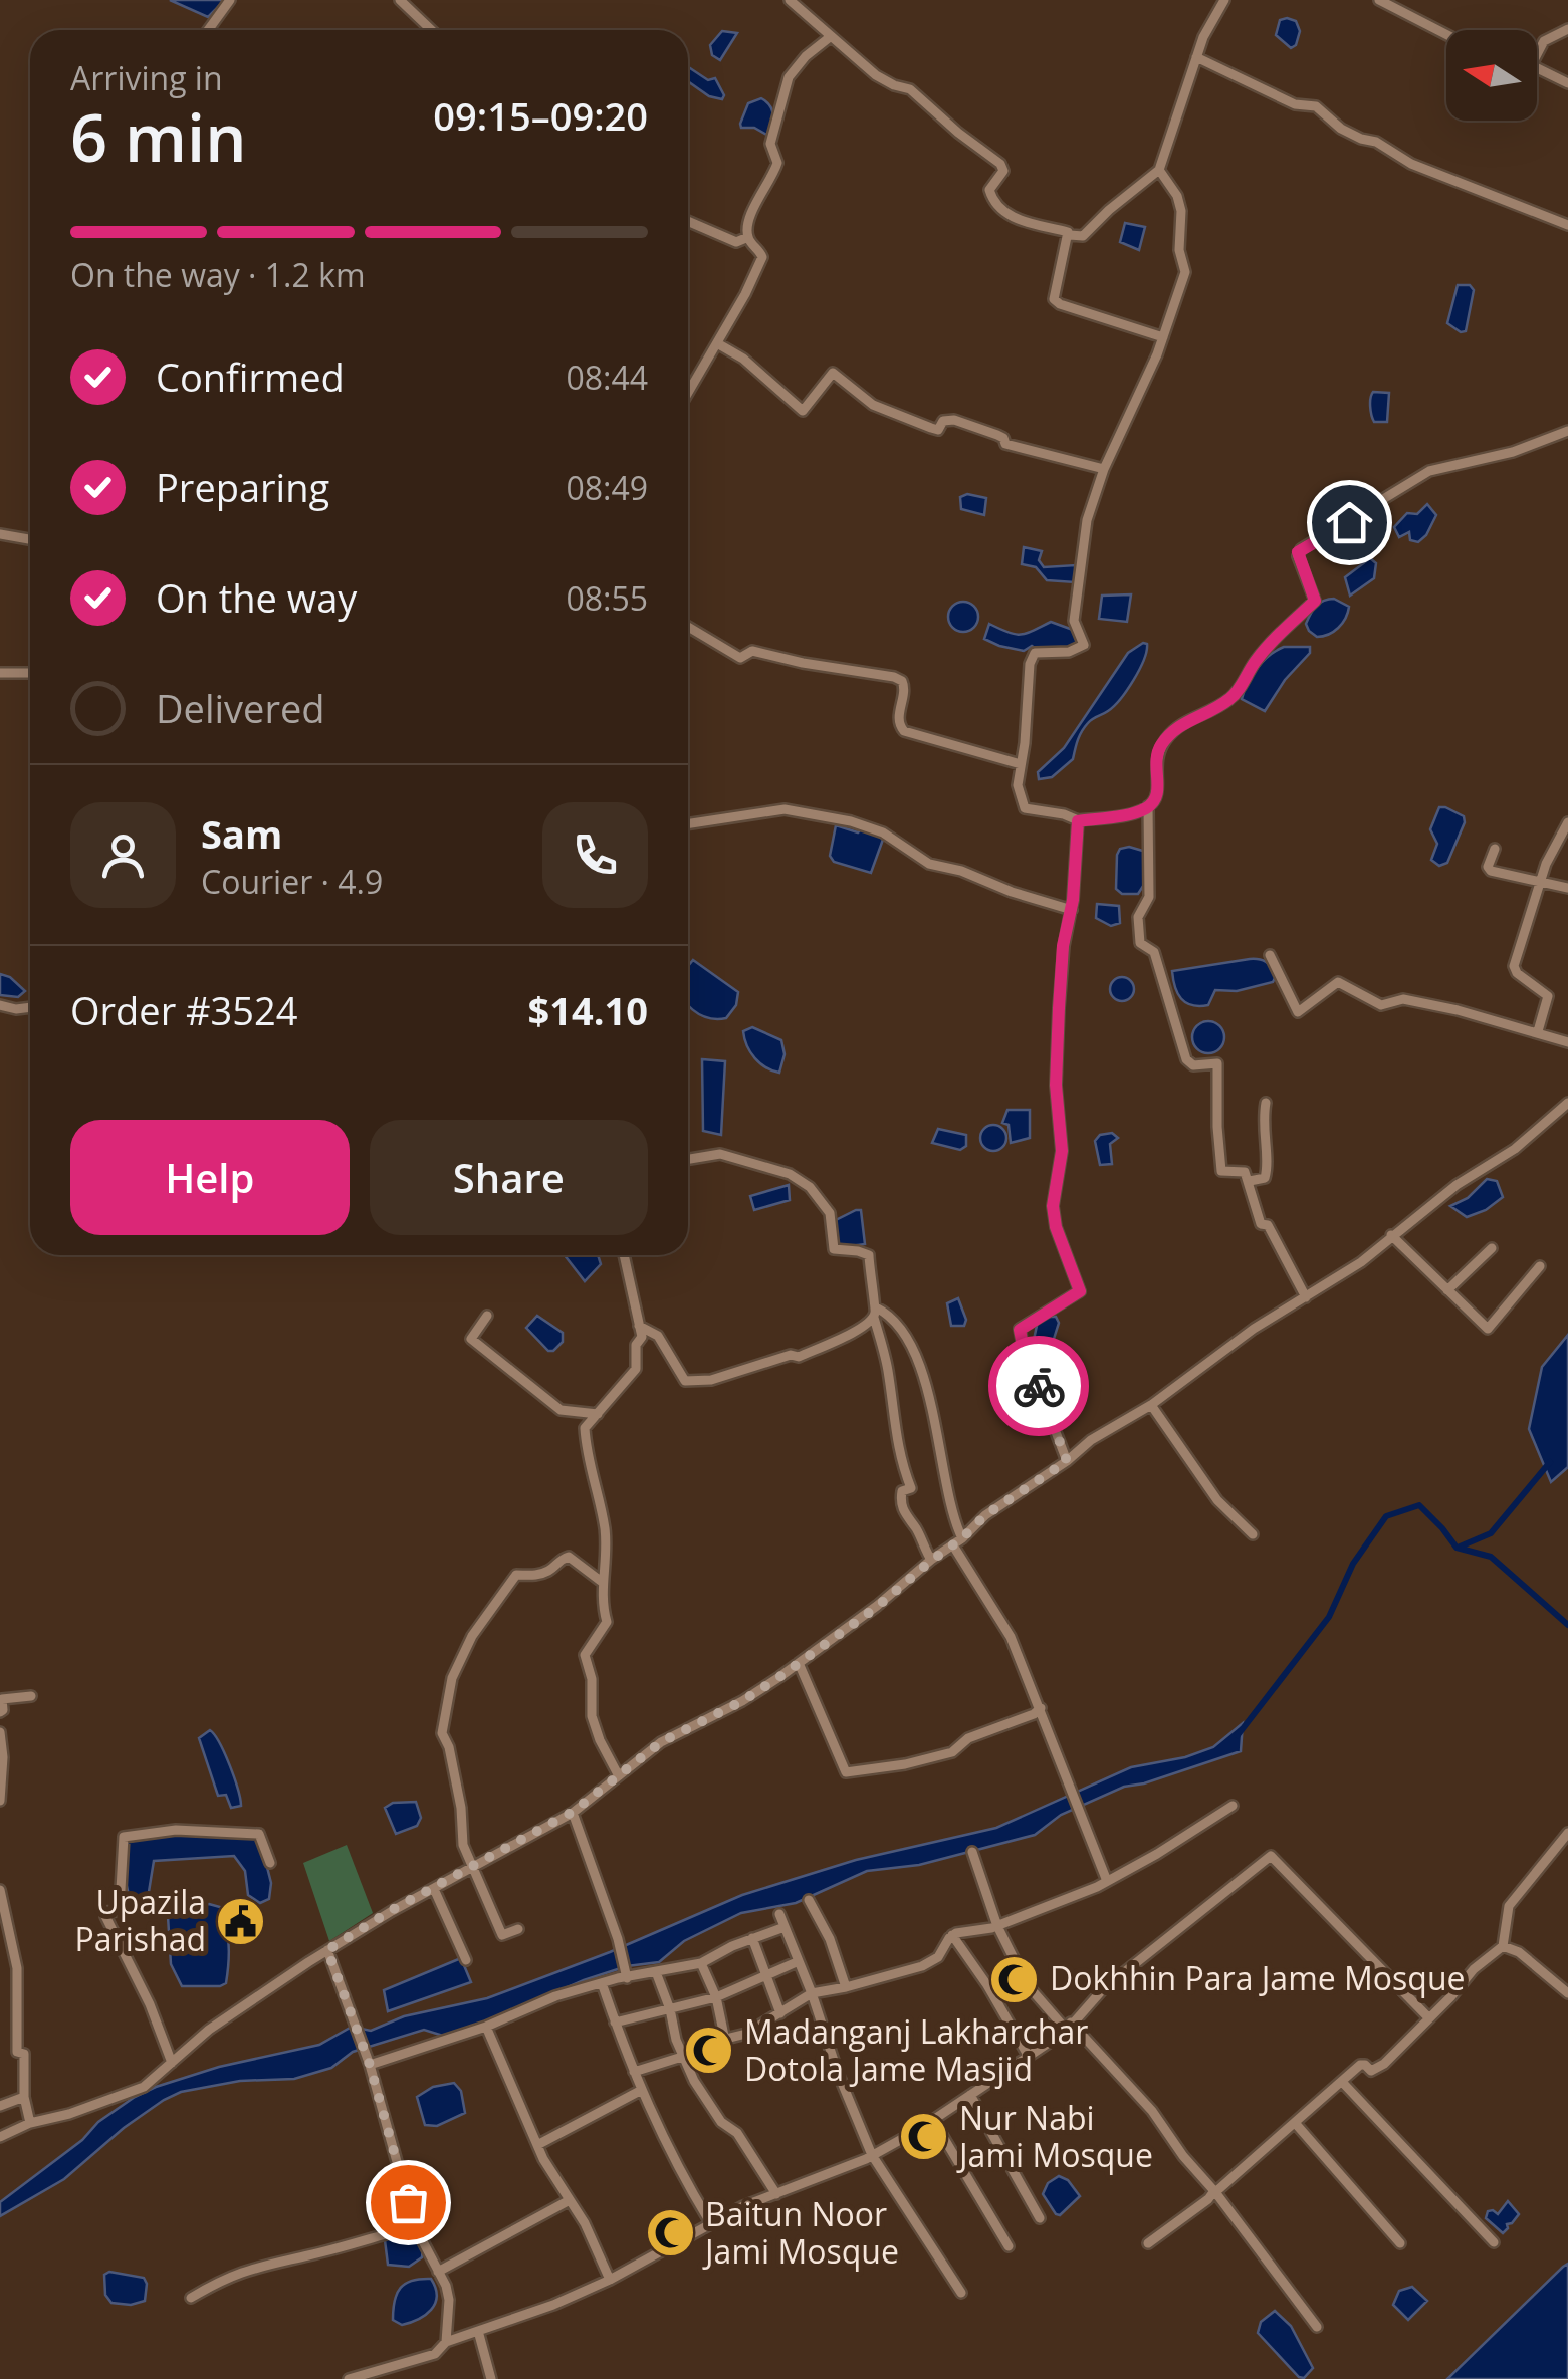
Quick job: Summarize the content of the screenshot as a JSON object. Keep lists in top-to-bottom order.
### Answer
{
  "places": {
    "public building": ["Upazila Parishad"],
    "mosque": [
      "Dokhhin Para Jame Mosque",
      "Madanganj Lakharchar Dotola Jame Masjid",
      "Nur Nabi Jami Mosque",
      "Baitun Noor Jami Mosque"
    ]
  },
  "north": "left",
  "page": {
    "heading": ["6 min", "Arriving in", "09:15–09:20"],
    "panel": [
      "Sam",
      "Courier · 4.9",
      "Order #3524",
      "$14.10"
    ],
    "bar": "On the way · 1.2 km",
    "list": [
      ["Confirmed", "08:44"],
      ["Preparing", "08:49"],
      ["On the way", "08:55"],
      "Delivered"
    ],
    "buttons": ["Help", "Share"]
  }
}
